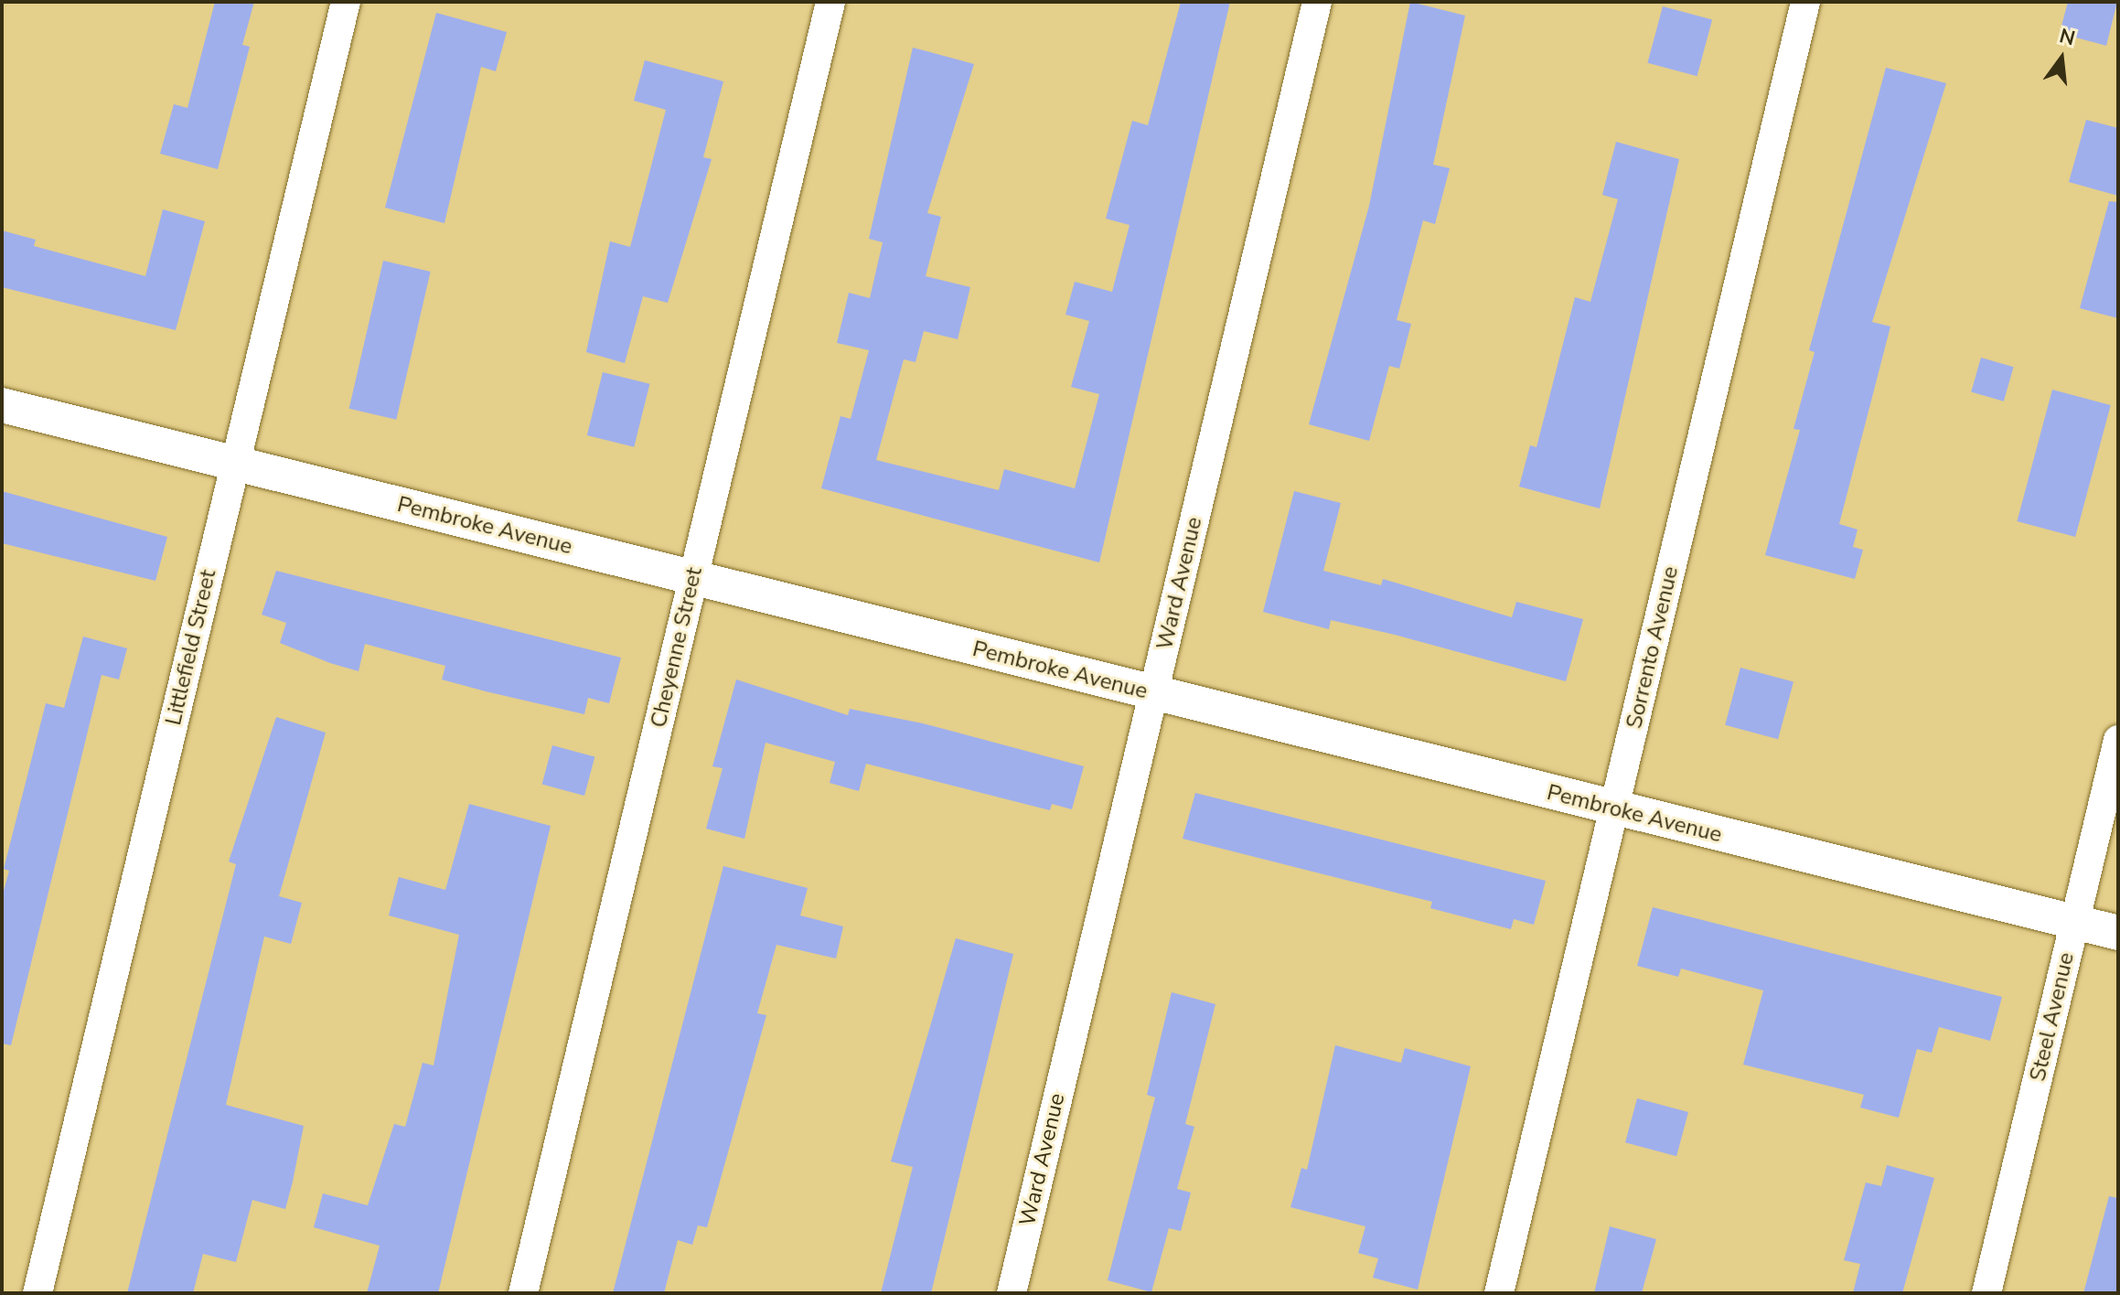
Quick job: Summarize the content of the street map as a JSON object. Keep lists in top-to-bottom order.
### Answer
{
  "streets": {
    "street": [
      "Pembroke Avenue",
      "Ward Avenue",
      "Littlefield Street",
      "Cheyenne Street",
      "Sorrento Avenue",
      "Steel Avenue"
    ]
  },
  "crossings": [
    ["Pembroke Avenue", "Ward Avenue"],
    ["Pembroke Avenue", "Littlefield Street"],
    ["Pembroke Avenue", "Cheyenne Street"],
    ["Pembroke Avenue", "Sorrento Avenue"],
    ["Pembroke Avenue", "Steel Avenue"]
  ],
  "north": "top"
}
